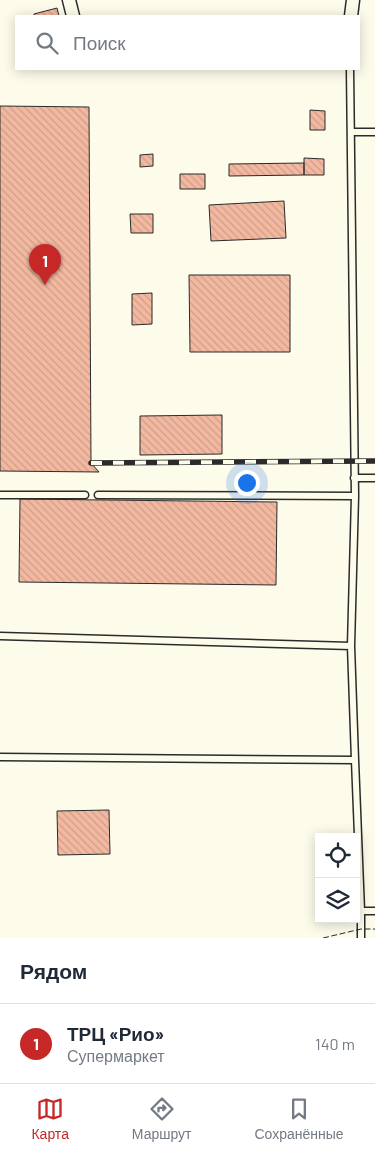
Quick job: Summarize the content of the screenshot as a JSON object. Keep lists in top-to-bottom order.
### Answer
{
  "page": {
    "search": "Поиск",
    "pins": "1",
    "heading": "Рядом",
    "list": [
      {
        "mark": "1",
        "name": "ТРЦ «Рио»",
        "note": "Супермаркет",
        "value": "140 m"
      }
    ],
    "nav": ["Карта", "Маршрут", "Сохранённые"]
  }
}
